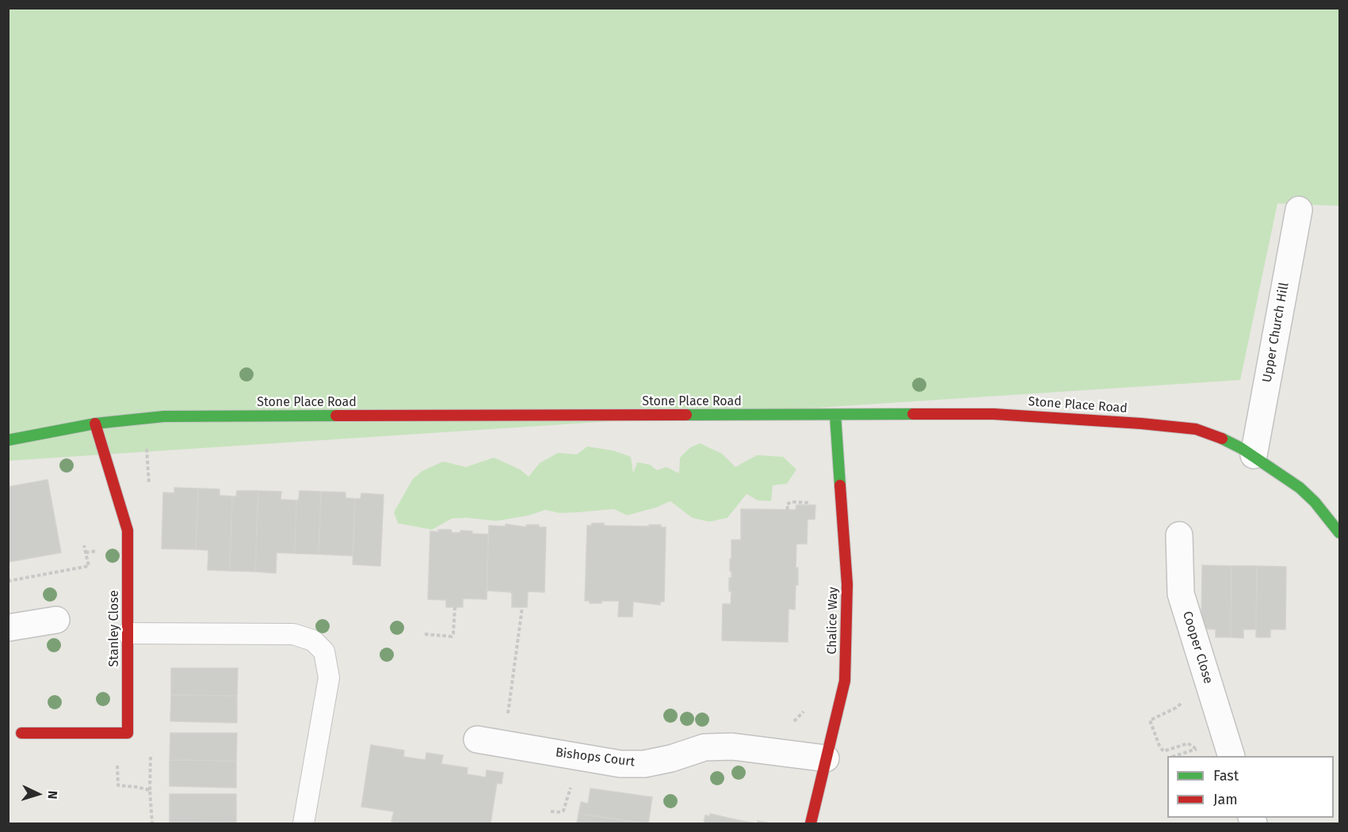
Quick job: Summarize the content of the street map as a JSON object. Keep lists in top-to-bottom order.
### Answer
{
  "streets": {
    "street": [
      "Upper Church Hill",
      "Stone Place Road",
      "Chalice Way",
      "Stanley Close",
      "Cooper Close",
      "Bishops Court"
    ]
  },
  "crossings": [
    ["Upper Church Hill", "Stone Place Road"],
    ["Stone Place Road", "Chalice Way"],
    ["Stone Place Road", "Stanley Close"],
    ["Chalice Way", "Bishops Court"]
  ],
  "legend": ["Fast", "Jam"],
  "north": "right"
}
